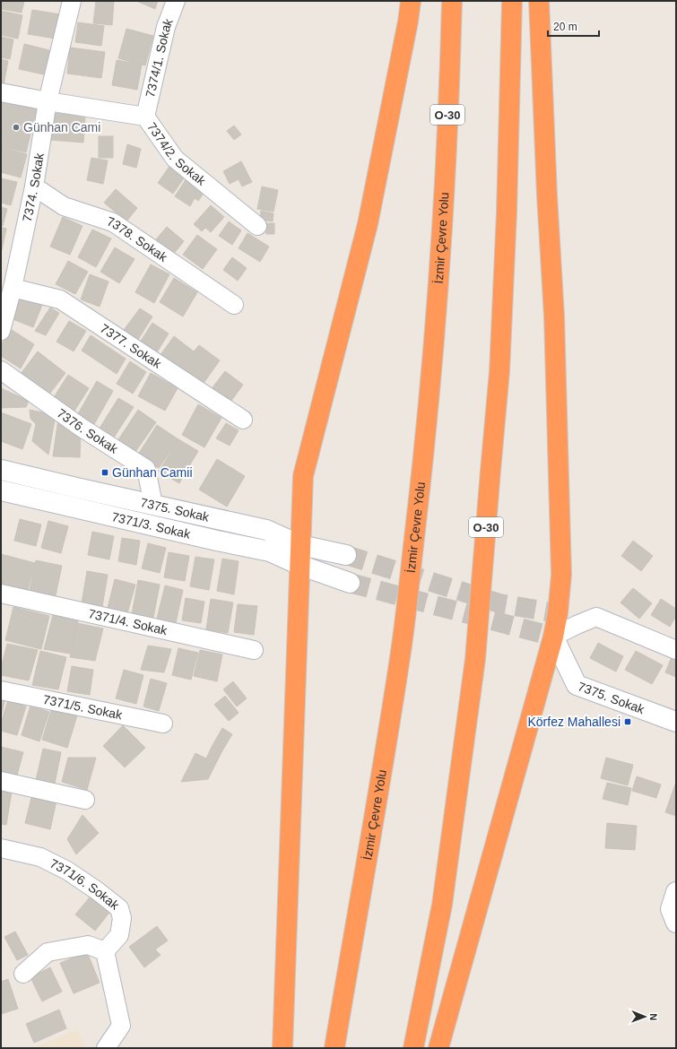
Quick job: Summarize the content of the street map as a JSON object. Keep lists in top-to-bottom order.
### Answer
{
  "streets": {
    "highway": ["O-30", "İzmir Çevre Yolu"],
    "street": [
      "7374/1. Sokak",
      "7374/2. Sokak",
      "7374. Sokak",
      "7378. Sokak",
      "7377. Sokak",
      "7376. Sokak",
      "7375. Sokak",
      "7371/3. Sokak",
      "7371/4. Sokak",
      "7371/5. Sokak",
      "7371/6. Sokak"
    ]
  },
  "crossings": [
    ["7374/1. Sokak", "7374/2. Sokak"],
    ["7374/2. Sokak", "7374. Sokak"],
    ["7374. Sokak", "7378. Sokak"],
    ["7374. Sokak", "7377. Sokak"],
    ["7376. Sokak", "7375. Sokak"]
  ],
  "places": {
    "other": ["Günhan Cami"],
    "transit": ["Günhan Camii", "Körfez Mahallesi"]
  },
  "scale_bar": "20 m",
  "north": "right"
}
